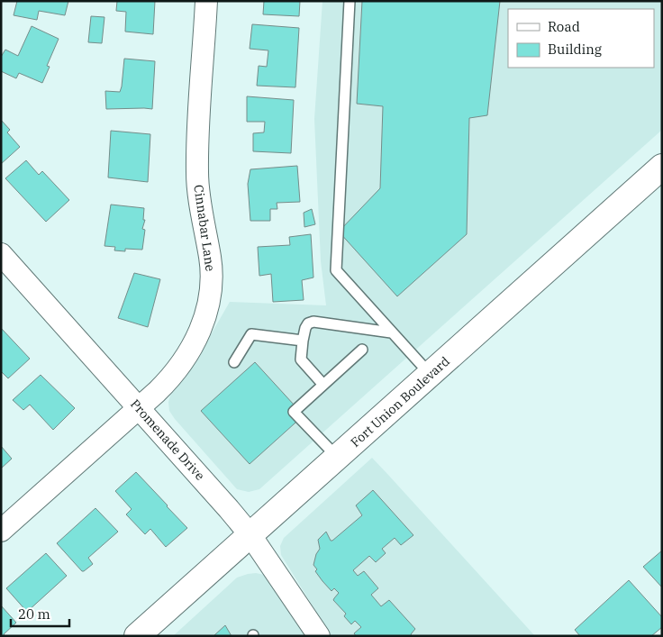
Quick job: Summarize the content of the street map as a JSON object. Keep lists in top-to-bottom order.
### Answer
{
  "streets": {
    "main road": ["Fort Union Boulevard"],
    "street": ["Cinnabar Lane", "Promenade Drive"]
  },
  "crossings": [
    ["Cinnabar Lane", "Promenade Drive"],
    ["Fort Union Boulevard", "Promenade Drive"]
  ],
  "legend": ["Road", "Building"],
  "scale_bar": "20 m"
}
